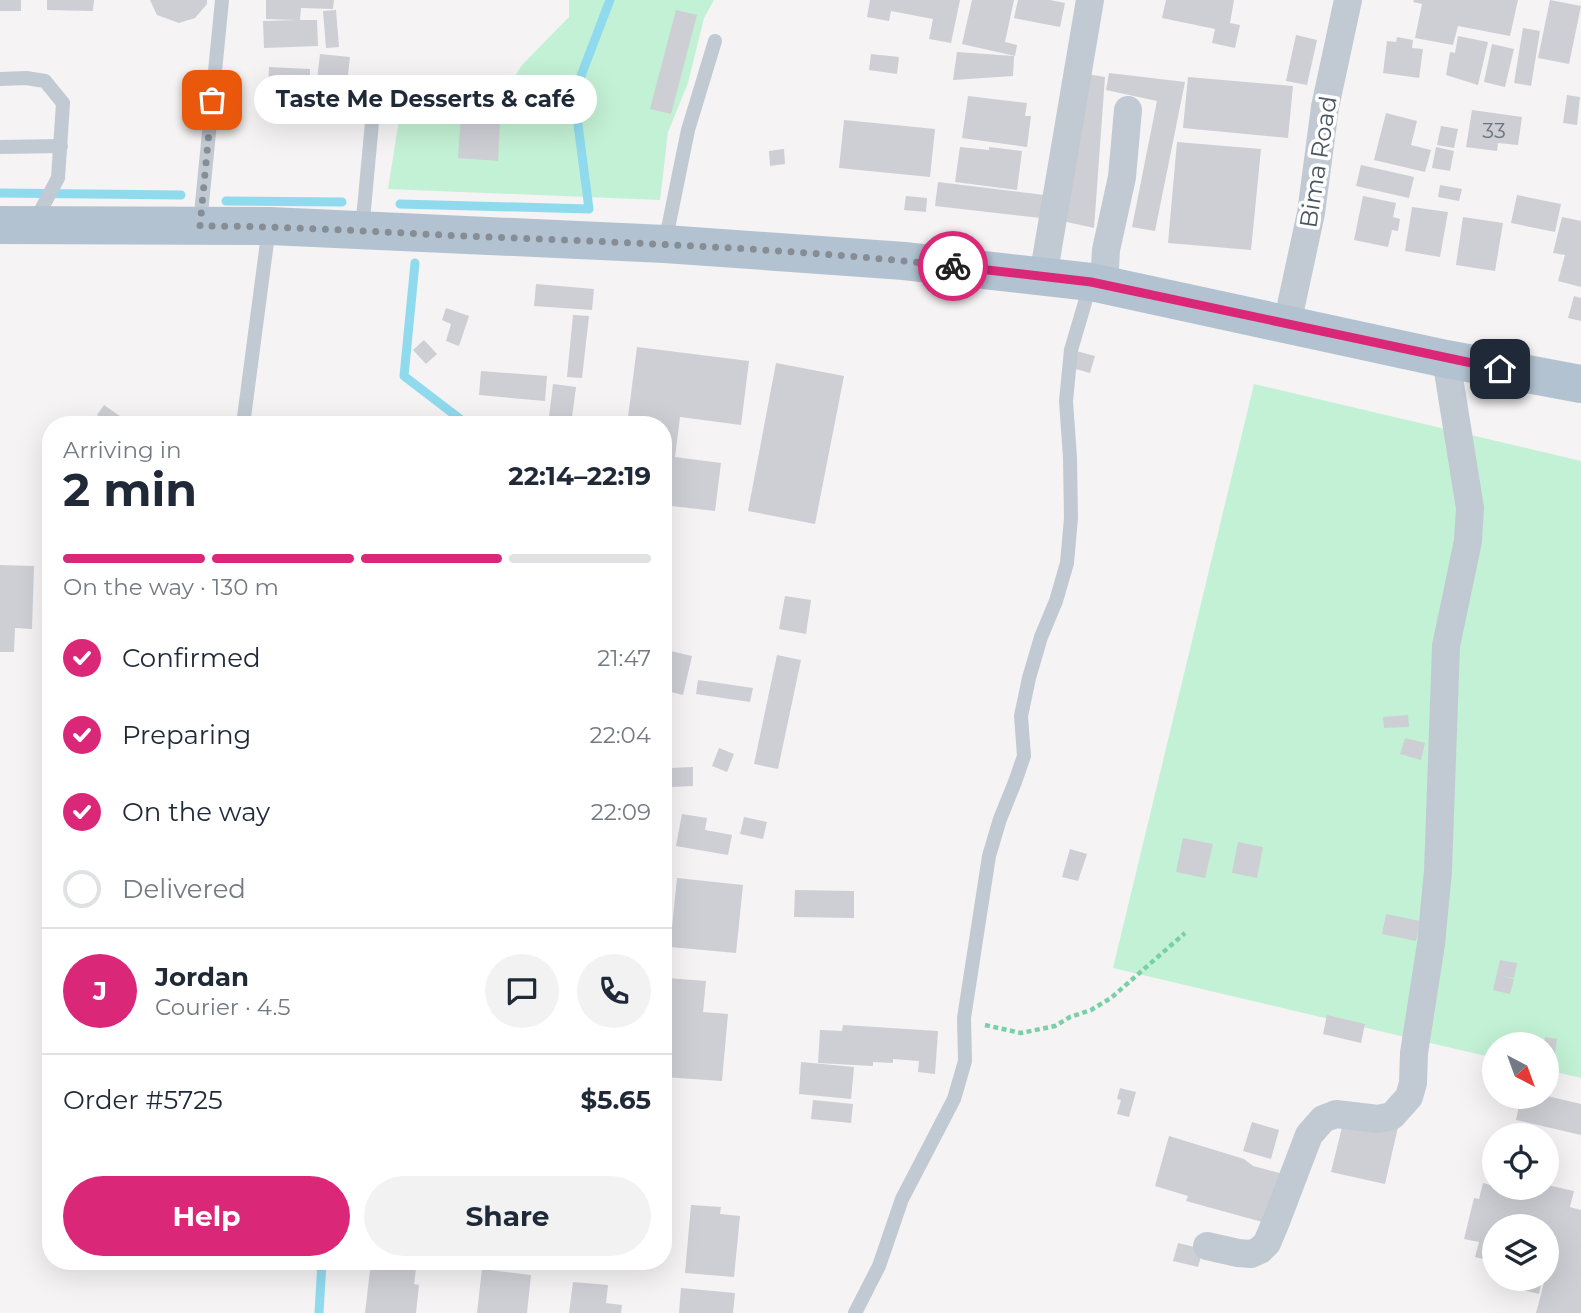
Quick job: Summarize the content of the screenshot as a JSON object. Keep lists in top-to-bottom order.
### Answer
{
  "streets": {
    "street": ["Bima Road"]
  },
  "places": ["Taste Me Desserts & café"],
  "house_numbers": ["33"],
  "north": "bottom right",
  "page": {
    "bubble": "Taste Me Desserts & café",
    "heading": ["2 min", "Arriving in", "22:14–22:19"],
    "panel": [
      "Jordan",
      "Courier · 4.5",
      "Order #5725",
      "$5.65"
    ],
    "bar": "On the way · 130 m",
    "list": [
      ["Confirmed", "21:47"],
      ["Preparing", "22:04"],
      ["On the way", "22:09"],
      "Delivered"
    ],
    "round": "J",
    "buttons": ["Help", "Share"]
  }
}
